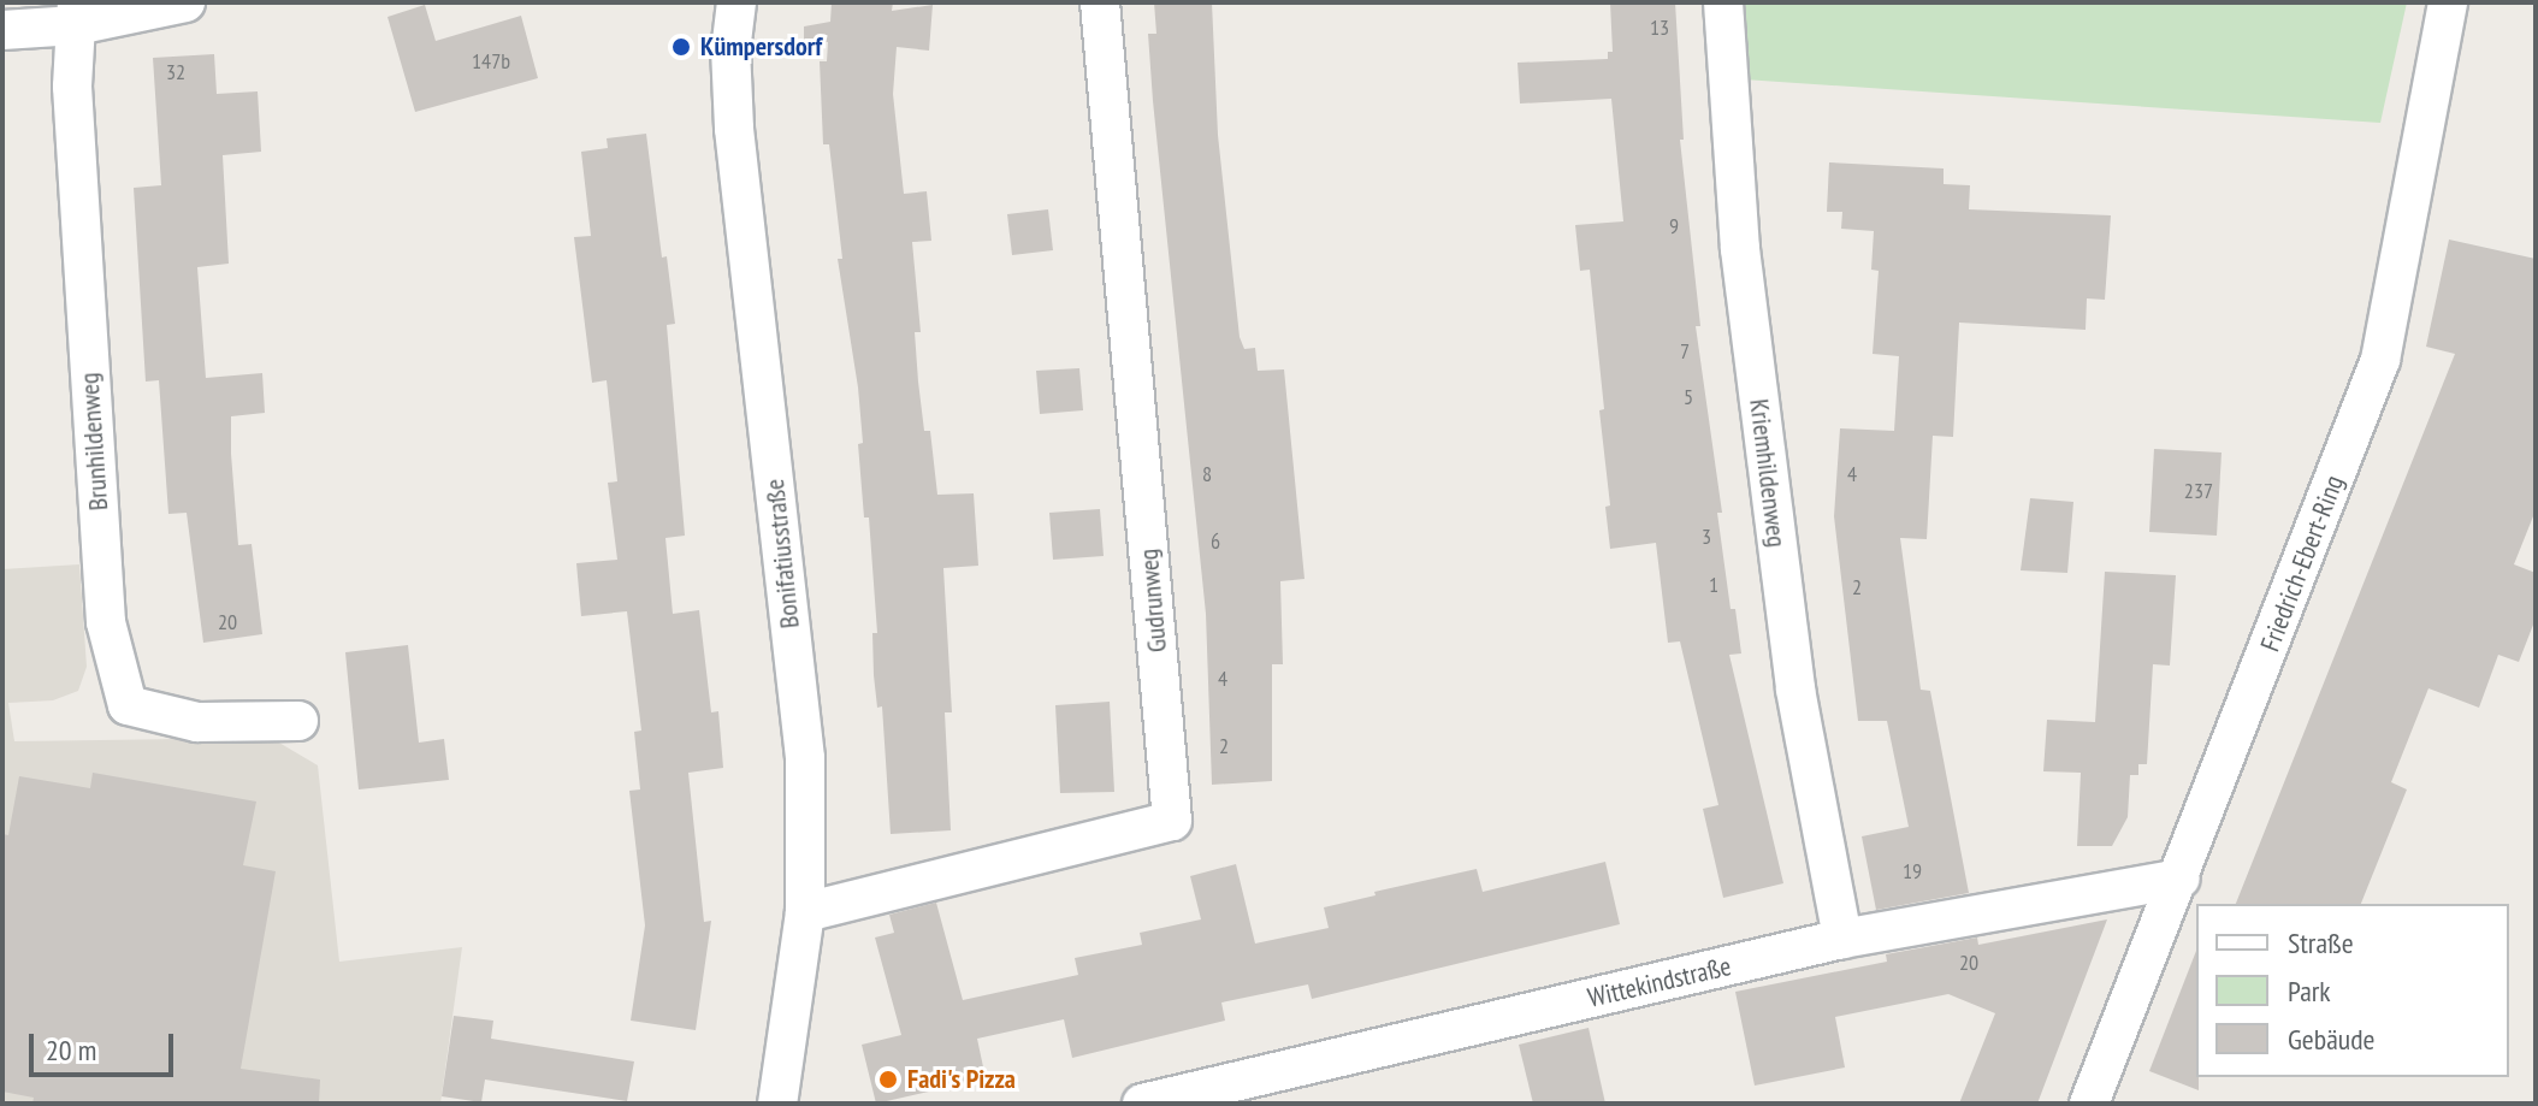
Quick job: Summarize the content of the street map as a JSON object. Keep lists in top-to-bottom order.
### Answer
{
  "streets": {
    "street": [
      "Brunhildenweg",
      "Kriemhildenweg",
      "Bonifatiusstraße",
      "Friedrich-Ebert-Ring",
      "Gudrunweg",
      "Wittekindstraße"
    ]
  },
  "crossings": [
    ["Kriemhildenweg", "Wittekindstraße"],
    ["Bonifatiusstraße", "Gudrunweg"],
    ["Friedrich-Ebert-Ring", "Wittekindstraße"]
  ],
  "places": ["Kümpersdorf", "Fadi's Pizza"],
  "house_numbers": [
    "13",
    "147b",
    "32",
    "9",
    "7",
    "5",
    "8",
    "4",
    "237",
    "3",
    "6",
    "1",
    "2",
    "20",
    "4",
    "2",
    "19",
    "20"
  ],
  "legend": ["Straße", "Park", "Gebäude"],
  "scale_bar": "20 m"
}
